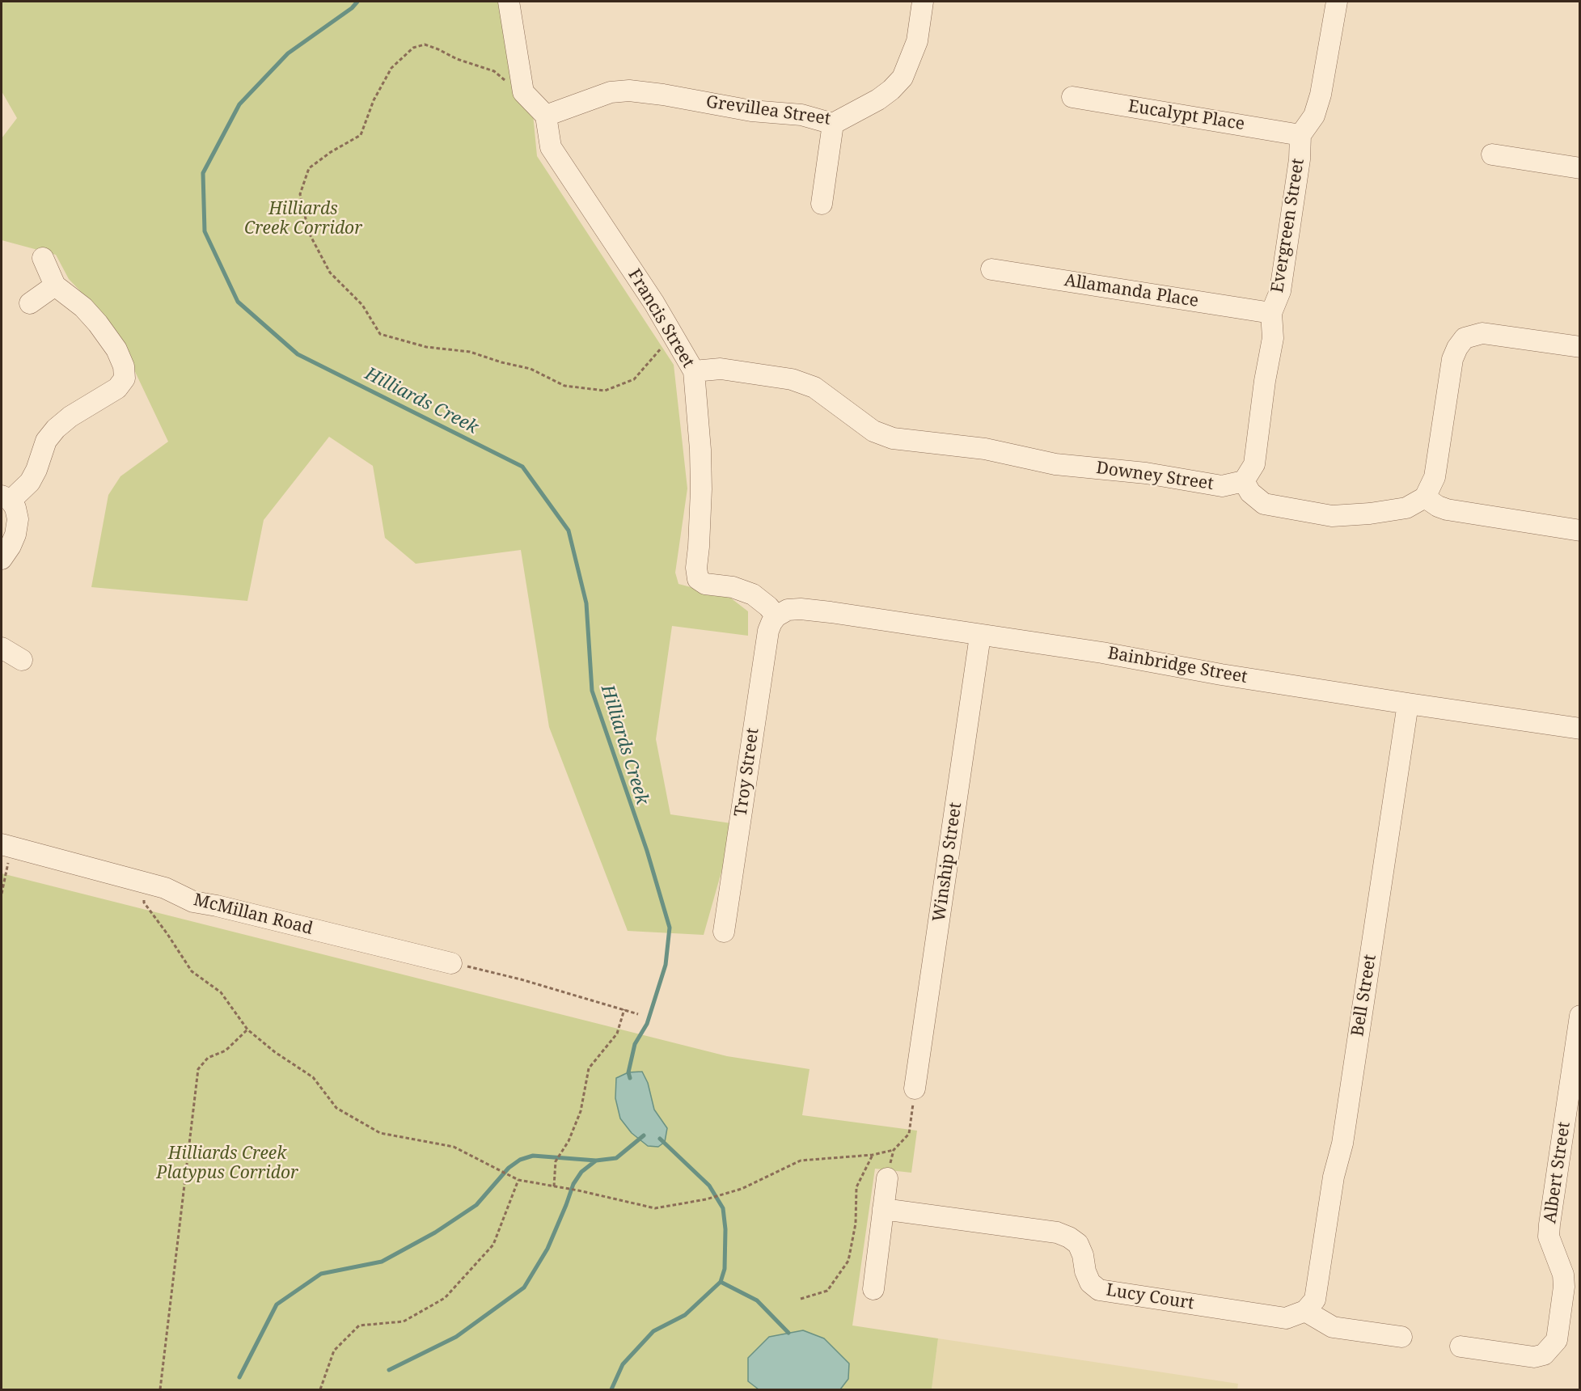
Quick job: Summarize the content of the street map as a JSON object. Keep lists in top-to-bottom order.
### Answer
{
  "streets": {
    "street": [
      "Grevillea Street",
      "Eucalypt Place",
      "Evergreen Street",
      "Allamanda Place",
      "Francis Street",
      "Downey Street",
      "Bainbridge Street",
      "Troy Street",
      "Winship Street",
      "McMillan Road",
      "Bell Street",
      "Albert Street",
      "Lucy Court"
    ]
  },
  "crossings": [
    ["Grevillea Street", "Francis Street"],
    ["Eucalypt Place", "Evergreen Street"],
    ["Evergreen Street", "Allamanda Place"],
    ["Evergreen Street", "Downey Street"],
    ["Francis Street", "Downey Street"],
    ["Francis Street", "Bainbridge Street"],
    ["Francis Street", "Troy Street"],
    ["Bainbridge Street", "Troy Street"],
    ["Bainbridge Street", "Winship Street"],
    ["Bainbridge Street", "Bell Street"],
    ["Bell Street", "Lucy Court"]
  ],
  "water": ["Hilliards Creek"],
  "parks": ["Hilliards Creek Corridor", "Hilliards Creek Platypus Corridor"]
}
